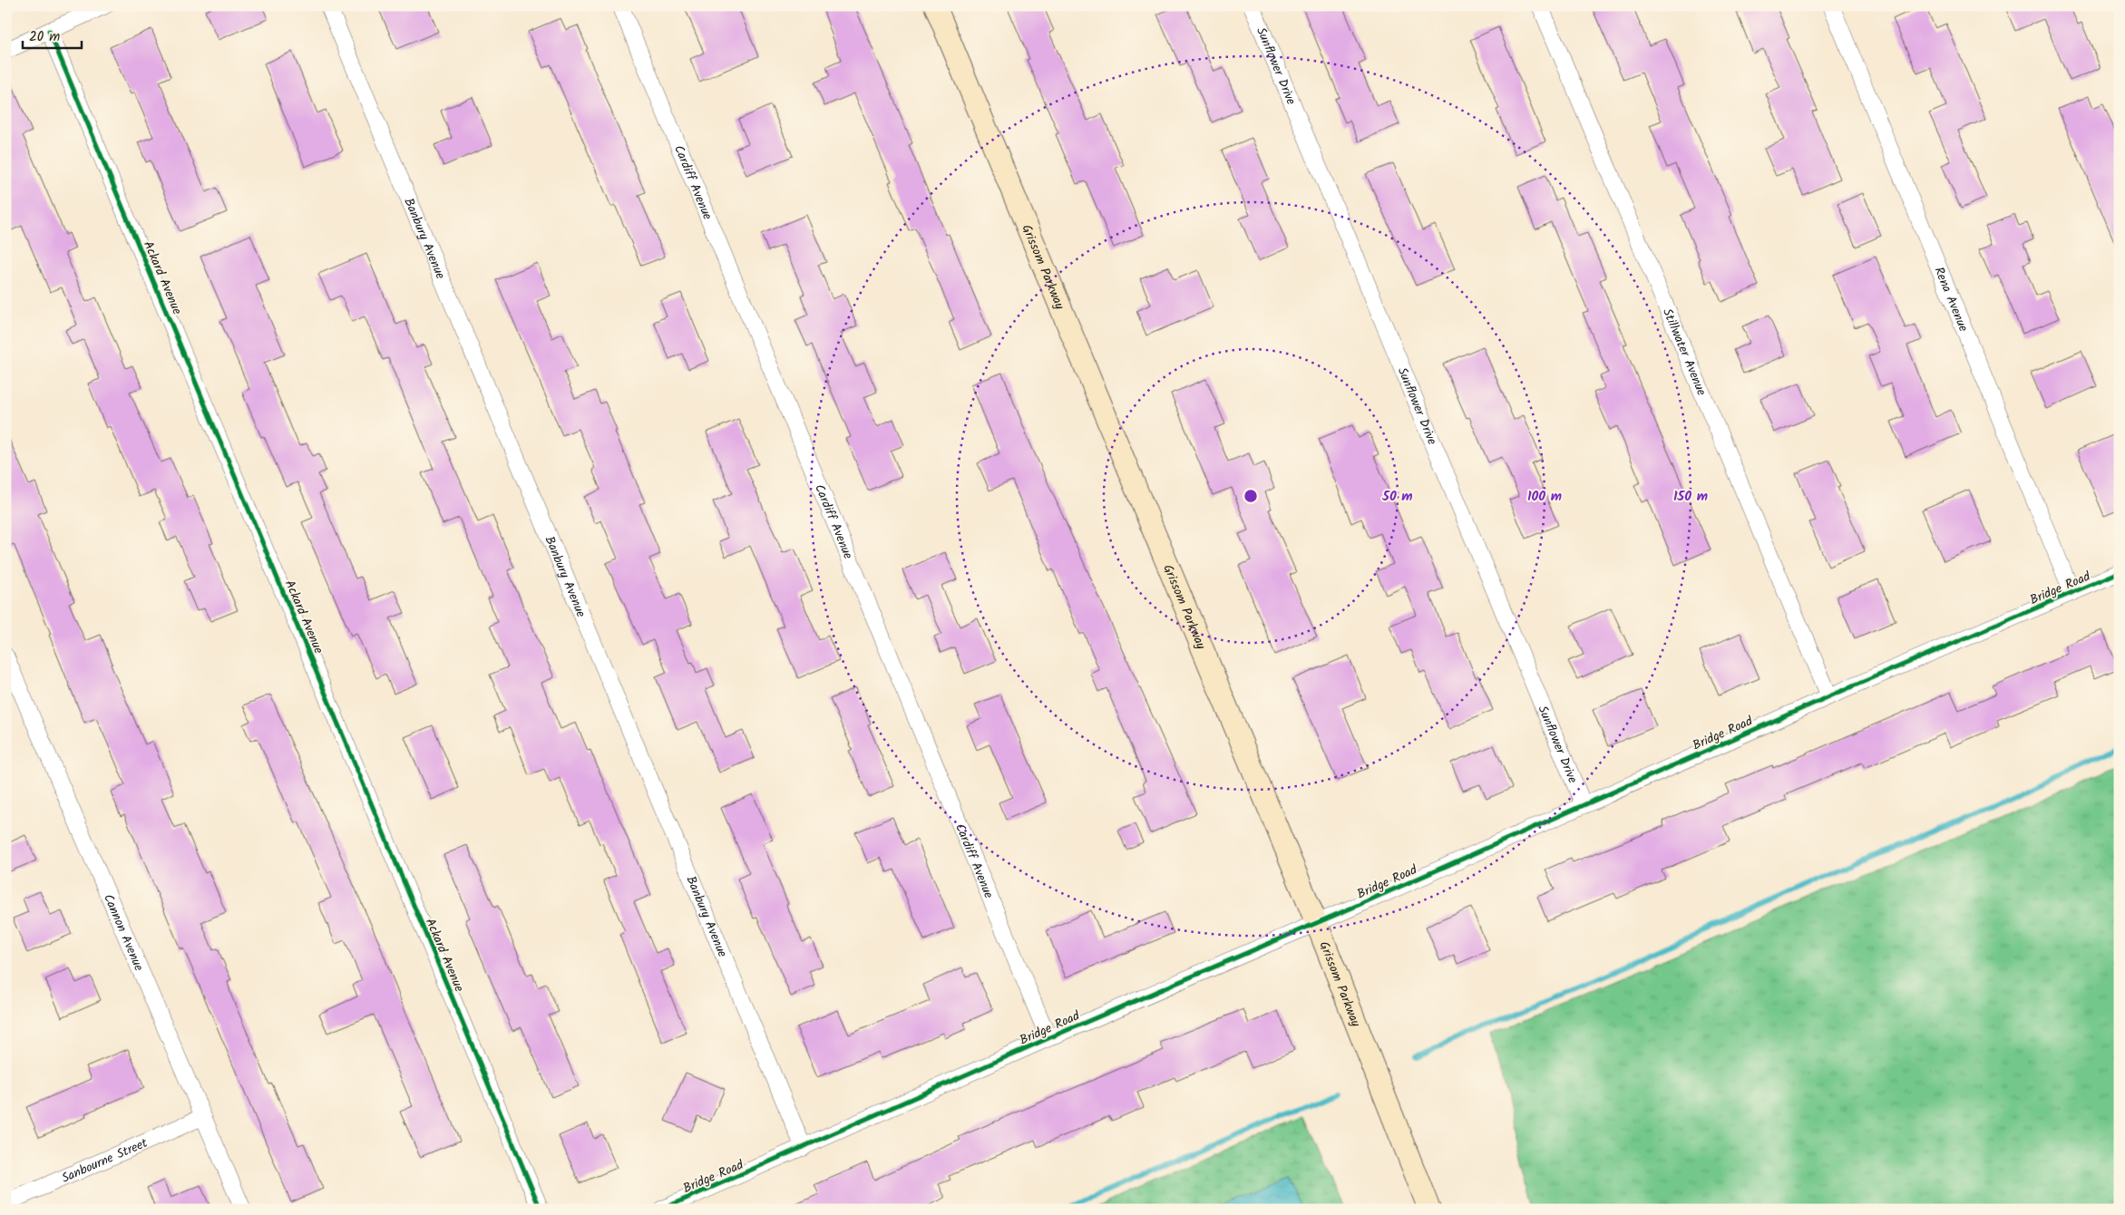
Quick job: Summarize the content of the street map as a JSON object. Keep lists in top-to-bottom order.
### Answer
{
  "streets": {
    "main road": ["Grissom Parkway"],
    "street": [
      "Sunflower Drive",
      "Cardiff Avenue",
      "Banbury Avenue",
      "Ackard Avenue",
      "Rena Avenue",
      "Stillwater Avenue",
      "Bridge Road",
      "Cannon Avenue",
      "Sanbourne Street"
    ]
  },
  "crossings": [
    ["Sunflower Drive", "Bridge Road"],
    ["Cardiff Avenue", "Bridge Road"],
    ["Banbury Avenue", "Bridge Road"],
    ["Grissom Parkway", "Bridge Road"],
    ["Rena Avenue", "Bridge Road"],
    ["Stillwater Avenue", "Bridge Road"],
    ["Cannon Avenue", "Sanbourne Street"]
  ],
  "scale_bar": "20 m",
  "rings": ["50 m", "100 m", "150 m"]
}
